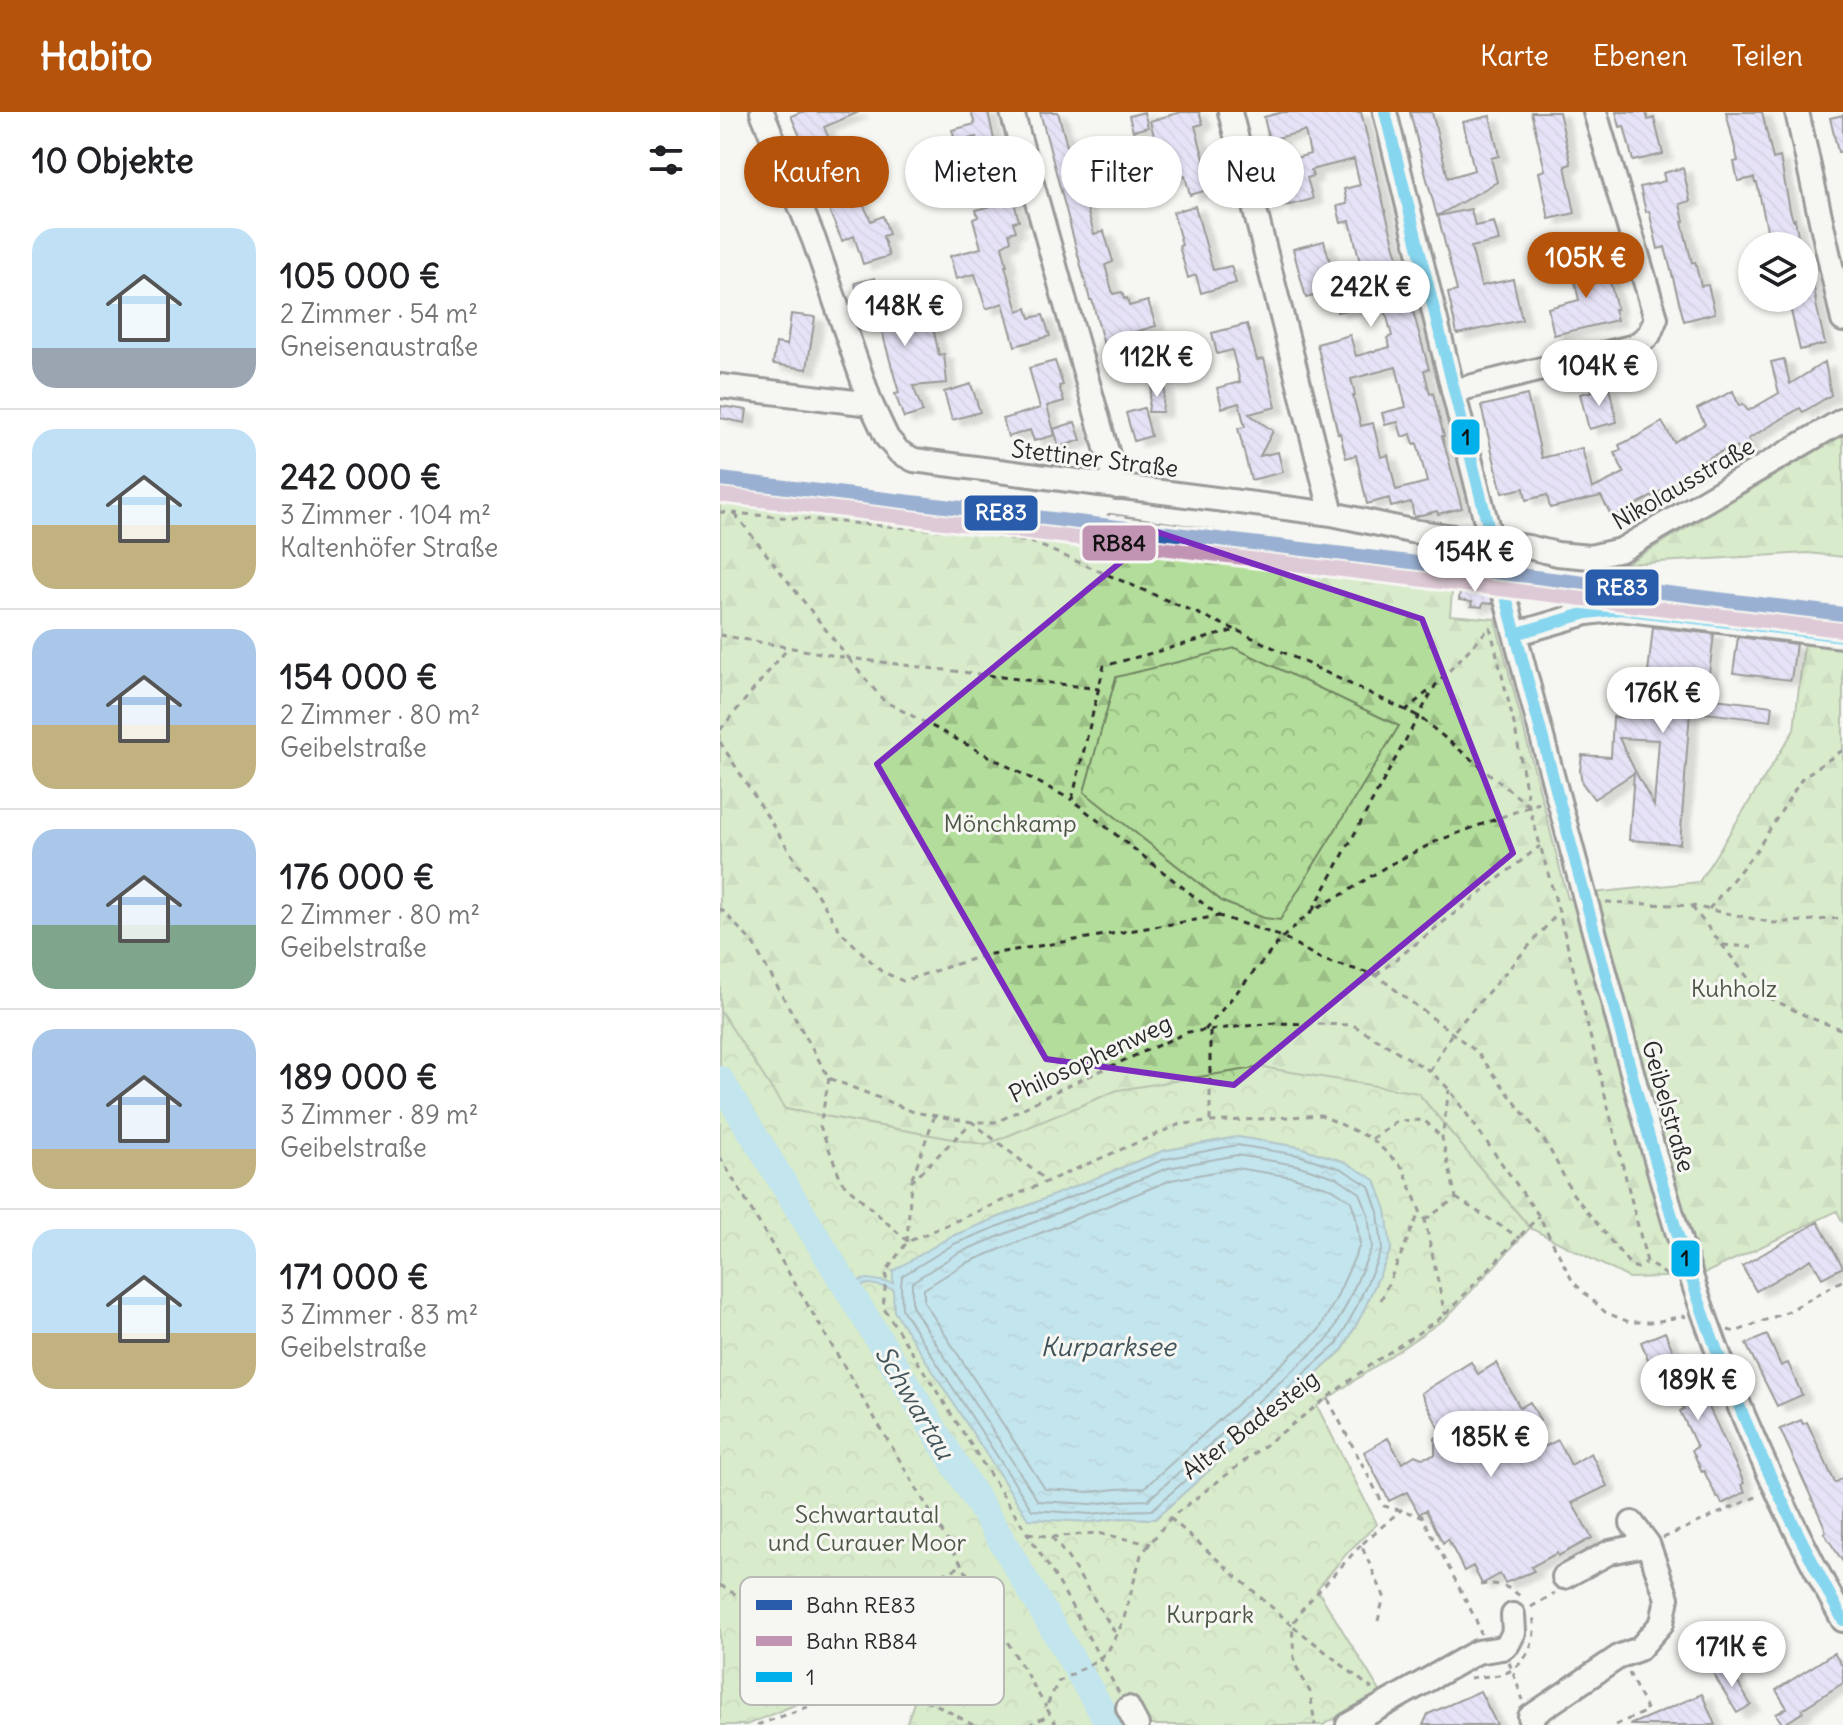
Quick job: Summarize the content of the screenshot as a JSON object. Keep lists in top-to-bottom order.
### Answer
{
  "streets": {
    "street": ["Stettiner Straße", "Nikolausstraße", "Geibelstraße"],
    "path": ["Philosophenweg", "Alter Badesteig"]
  },
  "crossings": [
    ["Stettiner Straße", "Nikolausstraße"],
    ["Stettiner Straße", "Geibelstraße"],
    ["Nikolausstraße", "Geibelstraße"],
    ["Philosophenweg", "Geibelstraße"],
    ["Philosophenweg", "Alter Badesteig"]
  ],
  "water": ["Kurparksee", "Schwartau"],
  "parks": [
    "Mönchkamp",
    "Kuhholz",
    "Schwartautal und Curauer Moor",
    "Kurpark"
  ],
  "lines": ["transit line 1", "rail line RE83", "rail line RB84"],
  "legend": ["Bahn RE83", "Bahn RB84", "1"],
  "page": {
    "header": "Habito",
    "nav": ["Karte", "Ebenen", "Teilen"],
    "heading": "10 Objekte",
    "chip": [
      "Kaufen",
      "Mieten",
      "Filter",
      "Neu"
    ],
    "list": [
      {
        "name": "105 000 €",
        "note": "2 Zimmer · 54 m² · Gneisenaustraße"
      },
      {
        "name": "242 000 €",
        "note": "3 Zimmer · 104 m² · Kaltenhöfer Straße"
      },
      {
        "name": "154 000 €",
        "note": "2 Zimmer · 80 m² · Geibelstraße"
      },
      {
        "name": "176 000 €",
        "note": "2 Zimmer · 80 m² · Geibelstraße"
      },
      {
        "name": "189 000 €",
        "note": "3 Zimmer · 89 m² · Geibelstraße"
      },
      {
        "name": "171 000 €",
        "note": "3 Zimmer · 83 m² · Geibelstraße"
      }
    ],
    "price": [
      "105K €",
      "242K €",
      "148K €",
      "112K €",
      "104K €",
      "154K €",
      "176K €",
      "189K €",
      "185K €",
      "171K €"
    ]
  }
}
